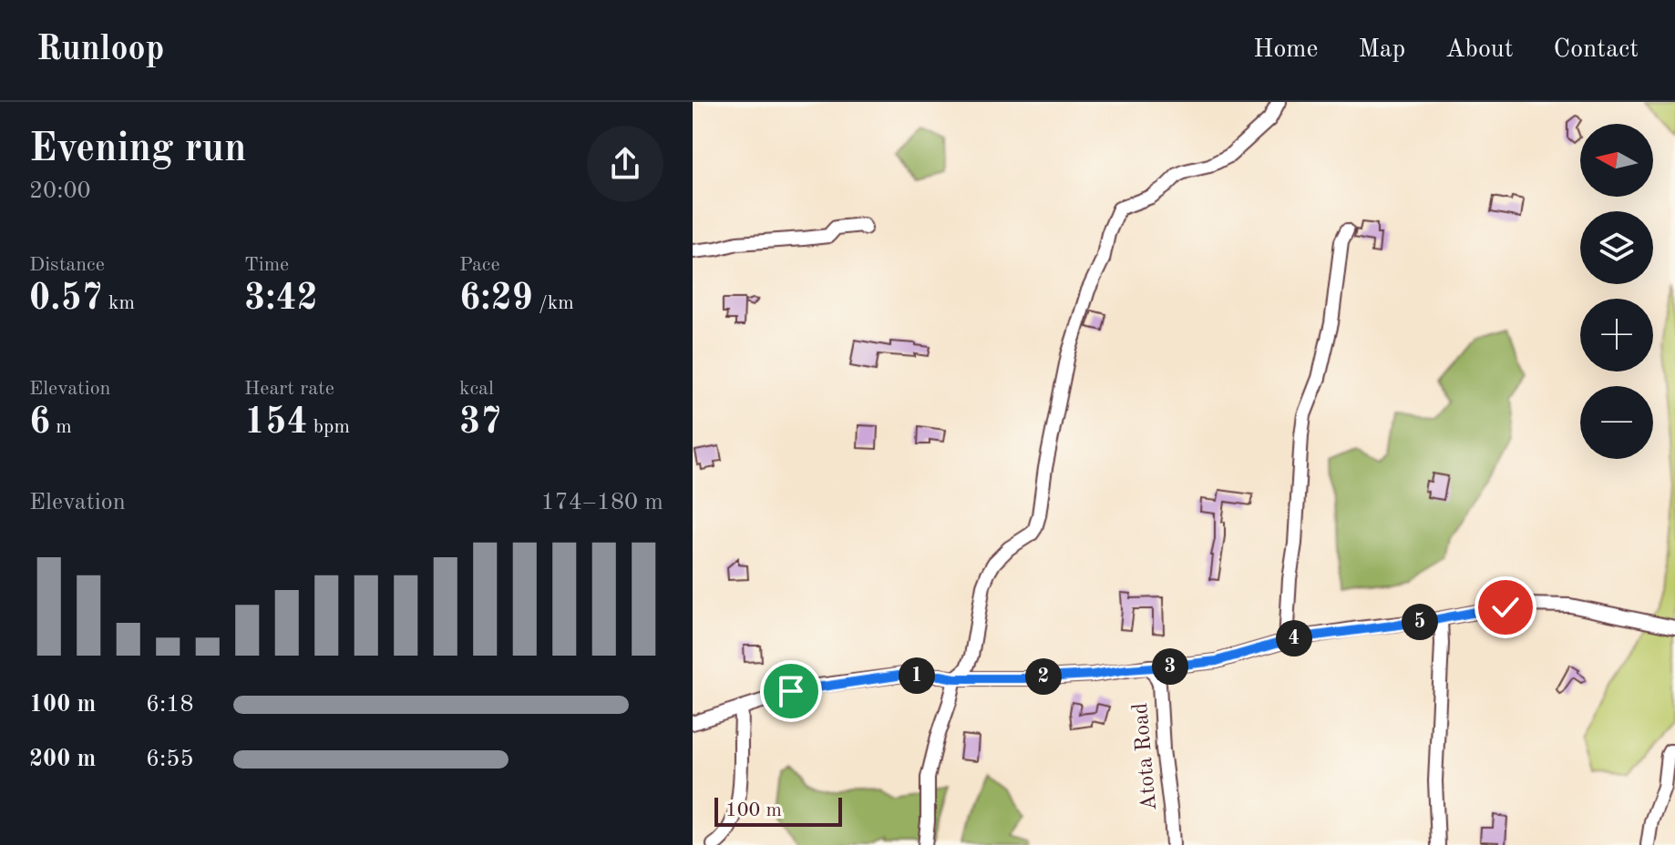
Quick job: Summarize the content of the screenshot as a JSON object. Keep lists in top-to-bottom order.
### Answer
{
  "streets": {
    "street": ["Atota Road"]
  },
  "scale_bar": "100 m",
  "north": "left",
  "page": {
    "header": "Runloop",
    "nav": [
      "Home",
      "Map",
      "About",
      "Contact"
    ],
    "heading": ["Evening run", "20:00"],
    "map_buttons": ["+", "−"],
    "stats": [
      ["Distance", "0.57 km"],
      ["Time", "3:42"],
      ["Pace", "6:29 /km"],
      ["Elevation", "6 m"],
      ["Heart rate", "154 bpm"],
      ["kcal", "37"]
    ],
    "chart": ["Elevation", "174–180 m"],
    "pins": [
      "5",
      "4",
      "3",
      "1",
      "2"
    ],
    "list": [
      {
        "name": "100 m",
        "note": "6:18"
      },
      {
        "name": "200 m",
        "note": "6:55"
      }
    ],
    "scale": "100 m"
  }
}
